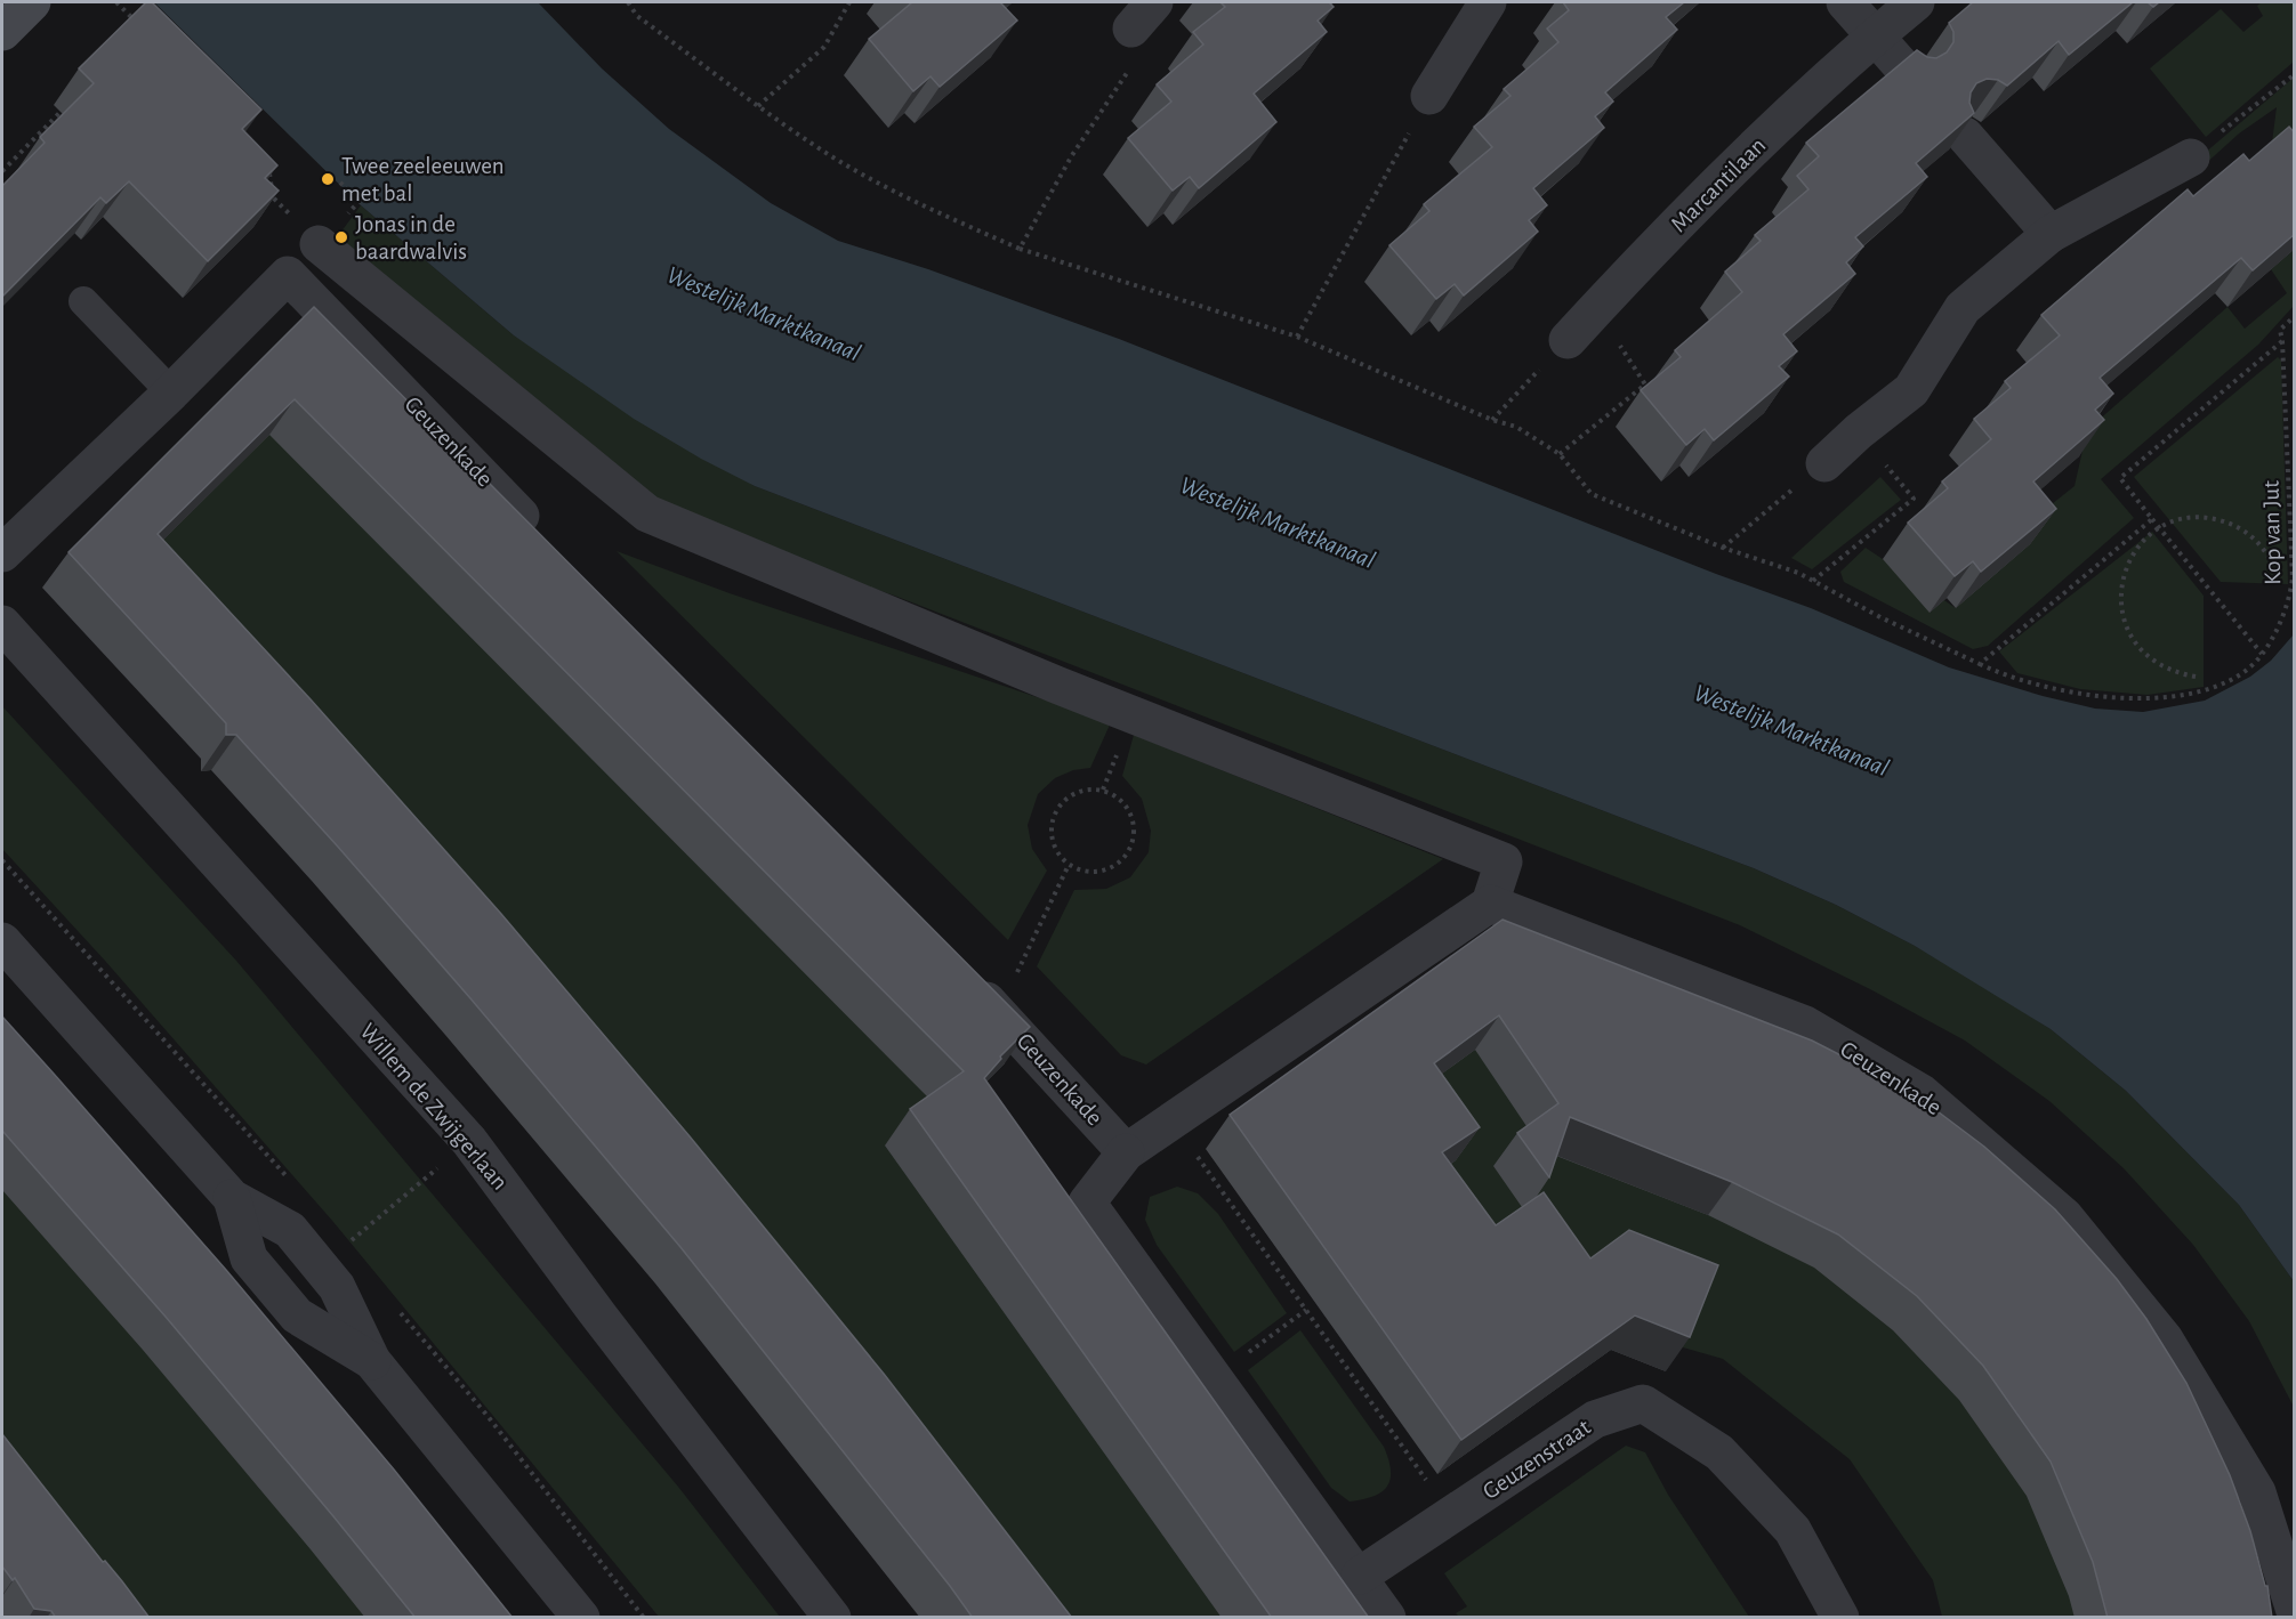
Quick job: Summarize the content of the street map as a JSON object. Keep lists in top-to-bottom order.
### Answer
{
  "streets": {
    "street": [
      "Marcantilaan",
      "Geuzenkade",
      "Willem de Zwijgerlaan",
      "Geuzenstraat"
    ],
    "path": ["Kop van Jut"]
  },
  "water": ["Westelijk Marktkanaal"],
  "places": ["Twee zeeleeuwen met bal", "Jonas in de baardwalvis"]
}
